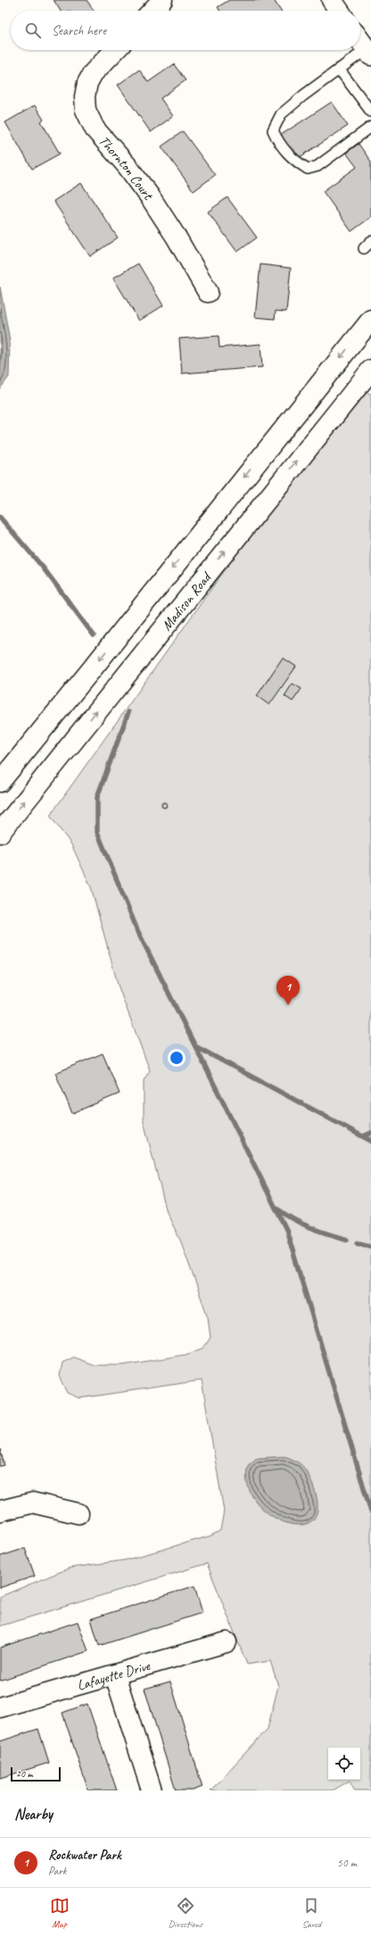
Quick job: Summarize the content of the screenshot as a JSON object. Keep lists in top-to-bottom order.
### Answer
{
  "streets": {
    "main road": ["Thornton Court", "Madison Road", "Lafayette Drive"]
  },
  "scale_bar": "20 m",
  "page": {
    "search": "Search here",
    "pins": "1",
    "scale": "20 m",
    "heading": "Nearby",
    "list": [
      {
        "mark": "1",
        "name": "Rockwater Park",
        "note": "Park",
        "value": "50 m"
      }
    ],
    "nav": ["Map", "Directions", "Saved"]
  }
}
